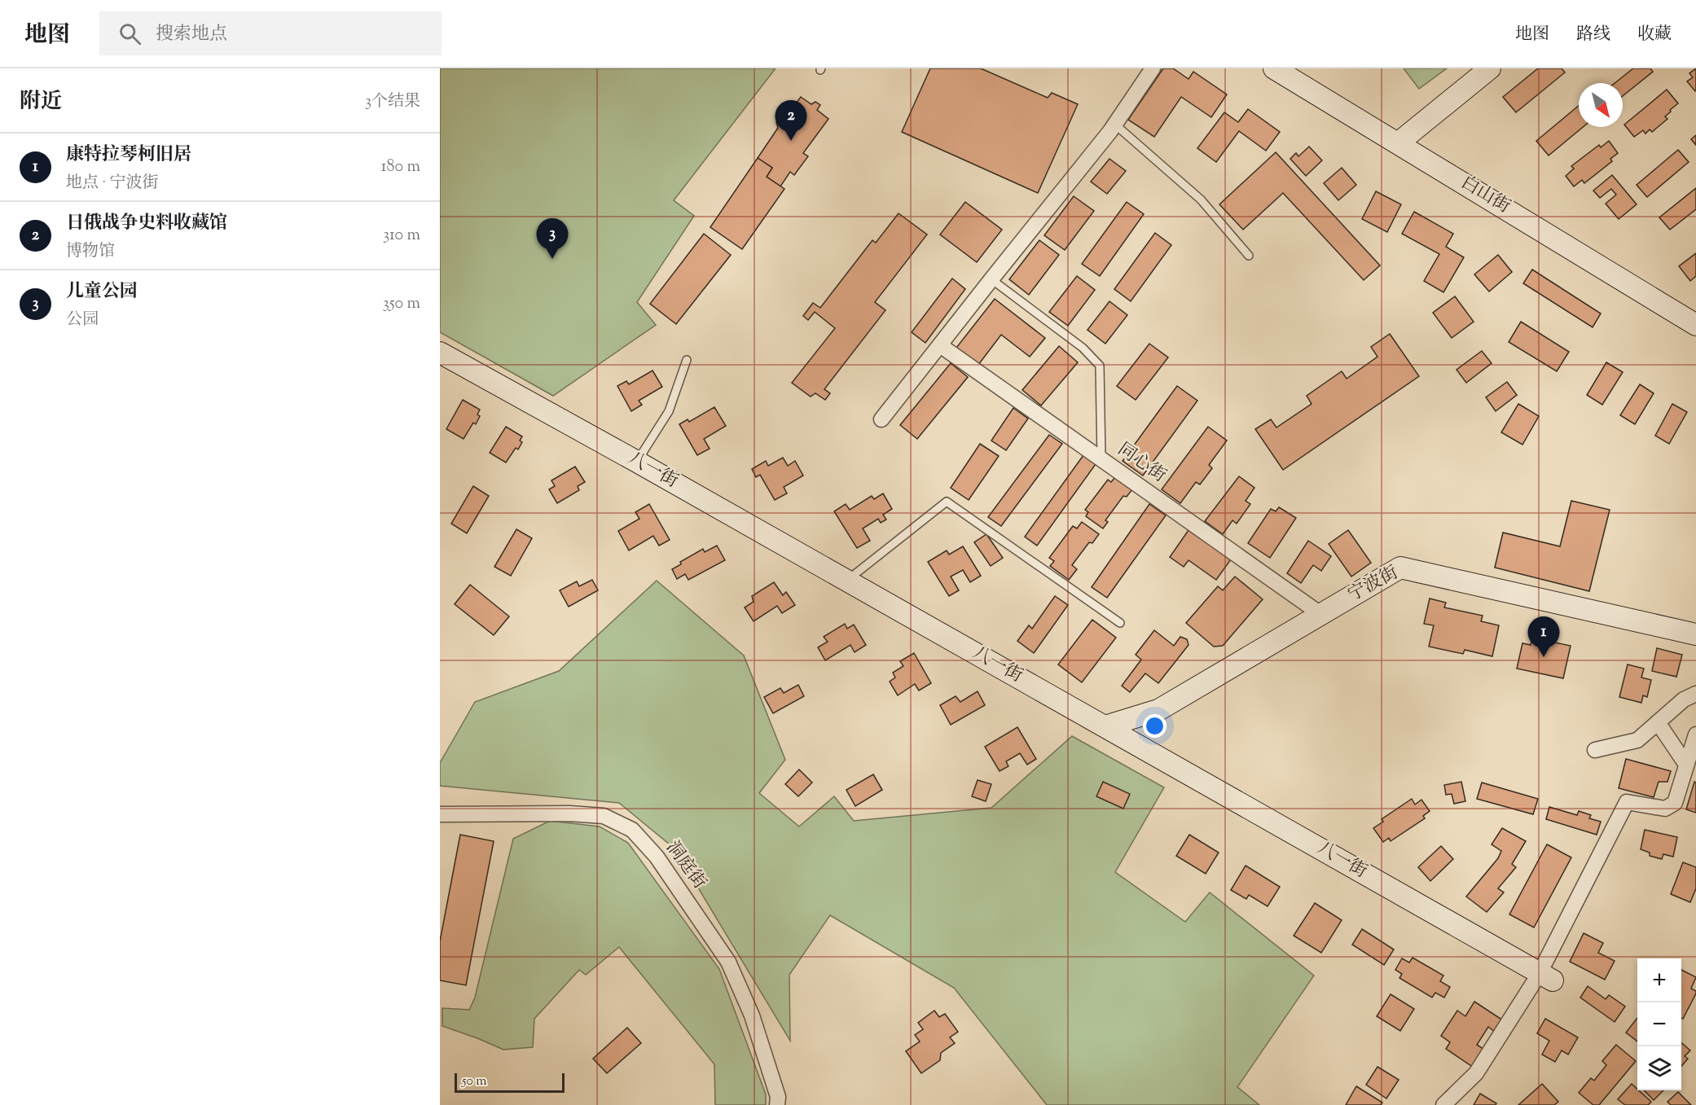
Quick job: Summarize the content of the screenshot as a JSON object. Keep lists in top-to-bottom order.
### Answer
{
  "streets": {
    "street": [
      "白山街",
      "同心街",
      "八一街",
      "宁波街",
      "洞庭街"
    ]
  },
  "crossings": [
    ["同心街", "宁波街"],
    ["八一街", "宁波街"]
  ],
  "scale_bar": "50 m",
  "north": "bottom right",
  "page": {
    "header": "地图",
    "search": "搜索地点",
    "nav": ["地图", "路线", "收藏"],
    "heading": ["附近", "3个结果"],
    "pins": ["2", "3", "1"],
    "list": [
      {
        "mark": "1",
        "name": "康特拉琴柯旧居",
        "note": "地点 · 宁波街",
        "value": "180 m"
      },
      {
        "mark": "2",
        "name": "日俄战争史料收藏馆",
        "note": "博物馆",
        "value": "310 m"
      },
      {
        "mark": "3",
        "name": "儿童公园",
        "note": "公园",
        "value": "350 m"
      }
    ],
    "map_buttons": ["+", "−"],
    "scale": "50 m"
  }
}
